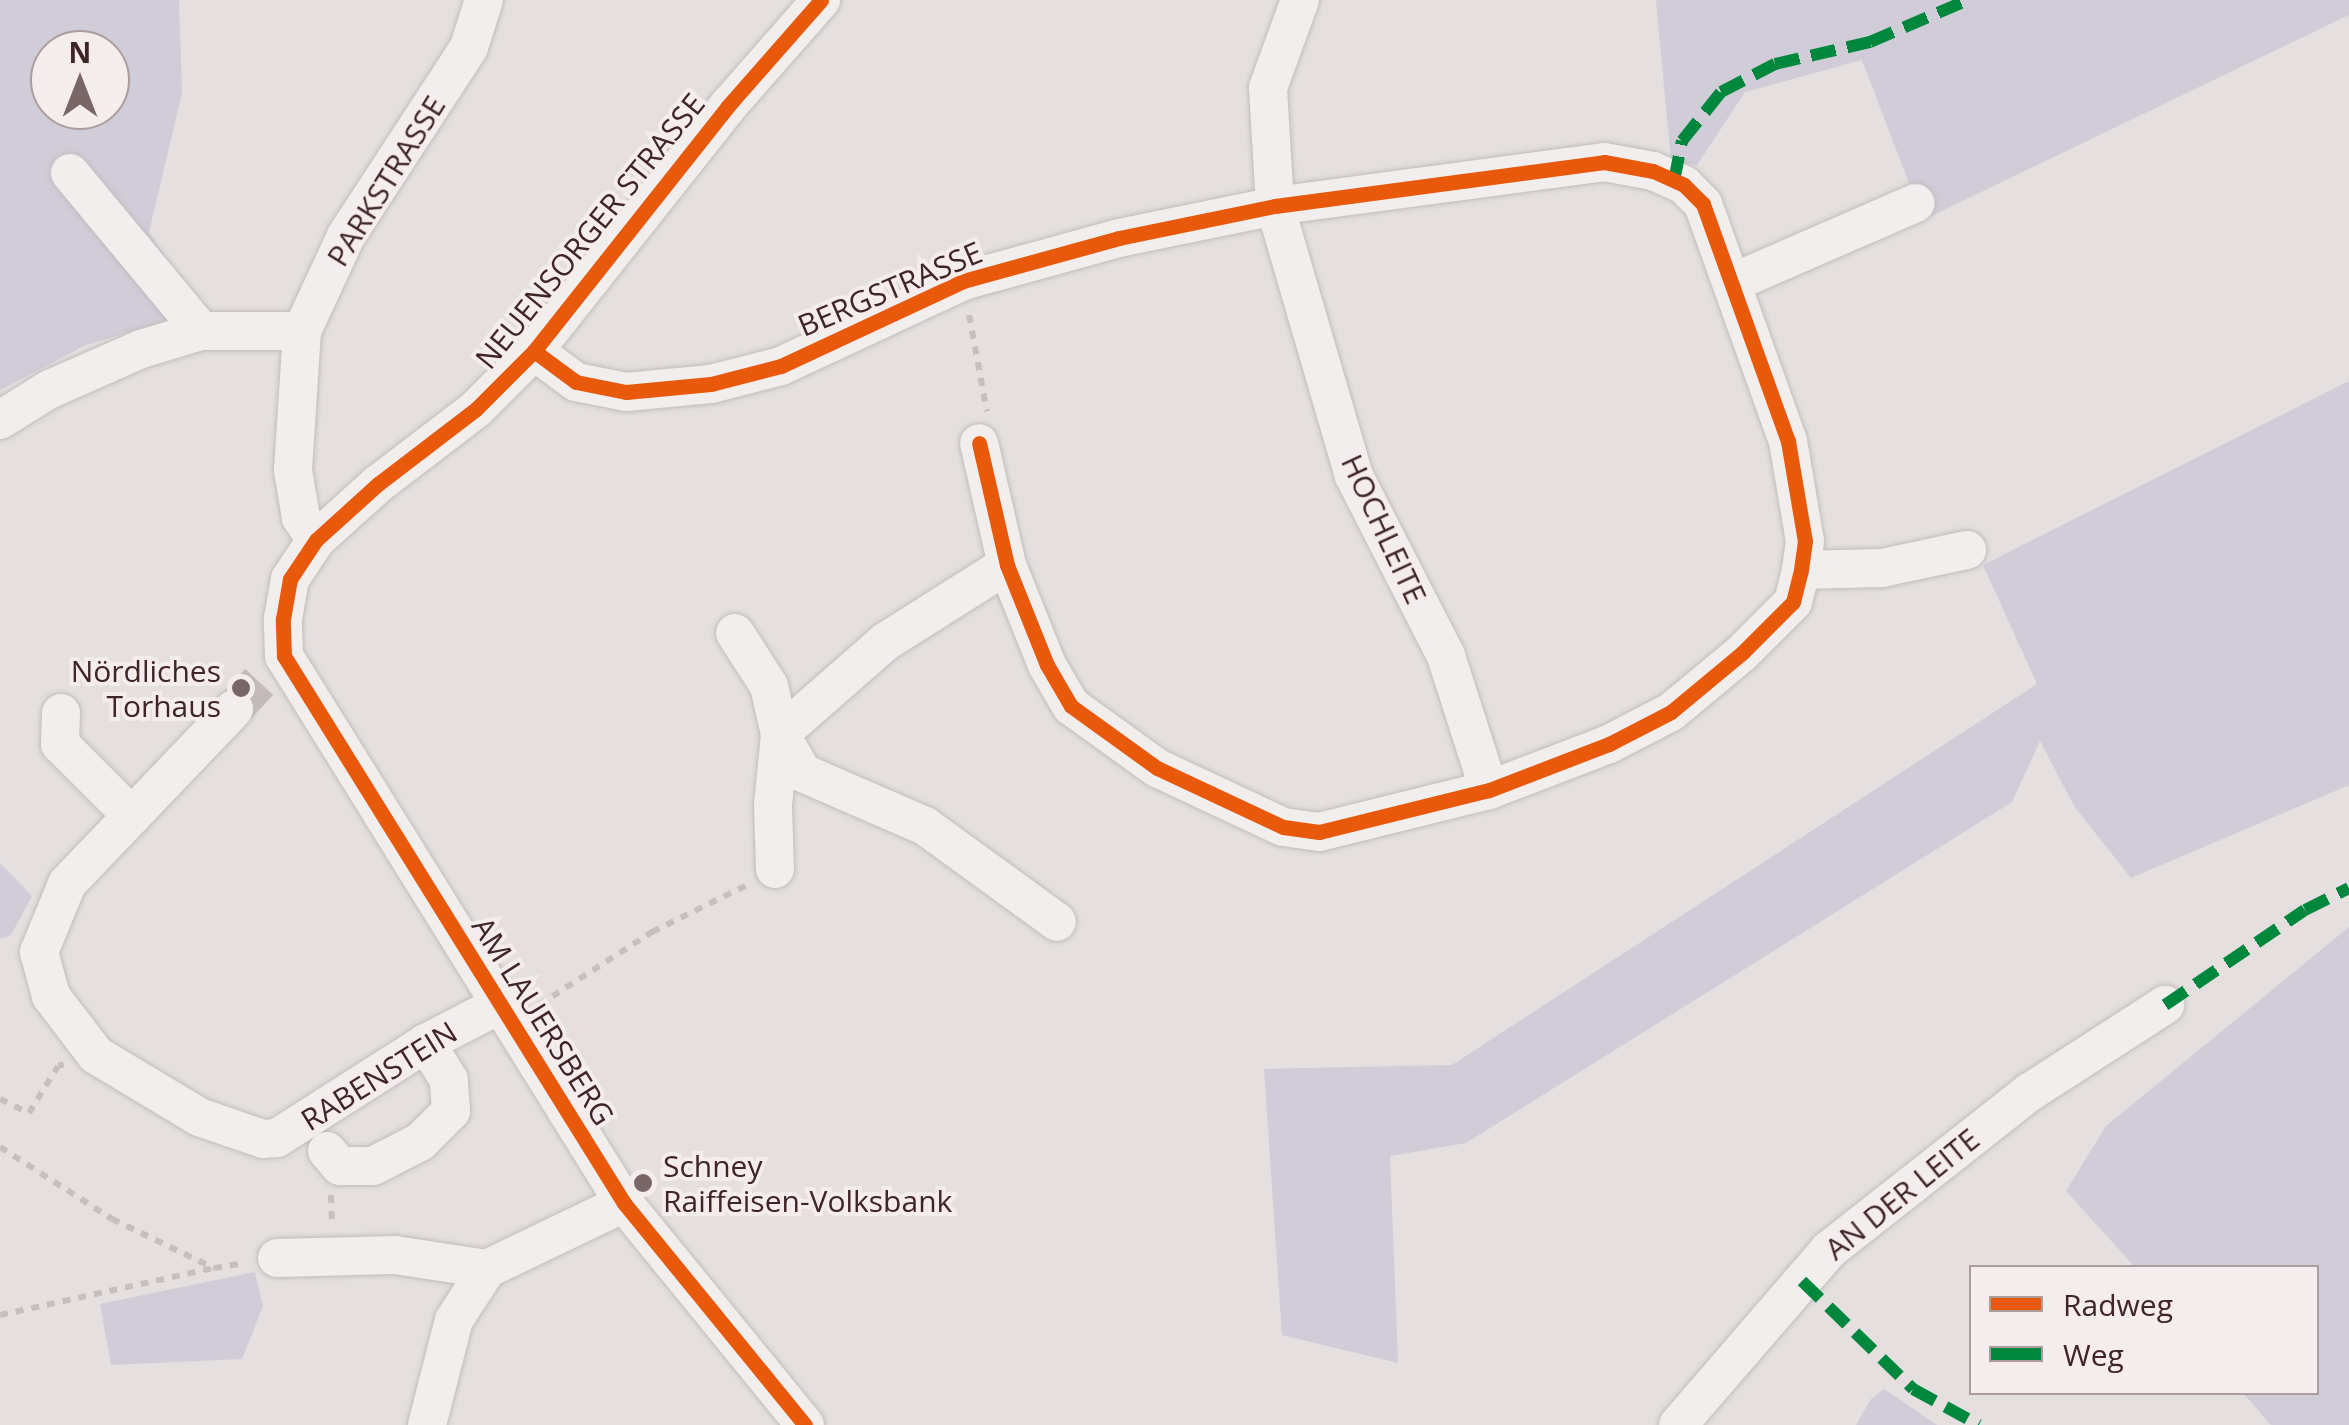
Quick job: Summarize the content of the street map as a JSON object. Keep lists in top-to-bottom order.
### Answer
{
  "streets": {
    "street": [
      "PARKSTRASSE",
      "NEUENSORGER STRASSE",
      "BERGSTRASSE",
      "HOCHLEITE",
      "AM LAUERSBERG",
      "RABENSTEIN",
      "AN DER LEITE"
    ]
  },
  "crossings": [
    ["PARKSTRASSE", "NEUENSORGER STRASSE"],
    ["NEUENSORGER STRASSE", "BERGSTRASSE"],
    ["NEUENSORGER STRASSE", "AM LAUERSBERG"],
    ["BERGSTRASSE", "HOCHLEITE"],
    ["AM LAUERSBERG", "RABENSTEIN"]
  ],
  "places": ["Nördliches Torhaus", "Schney Raiffeisen-Volksbank"],
  "legend": ["Radweg", "Weg"],
  "north": "top"
}
